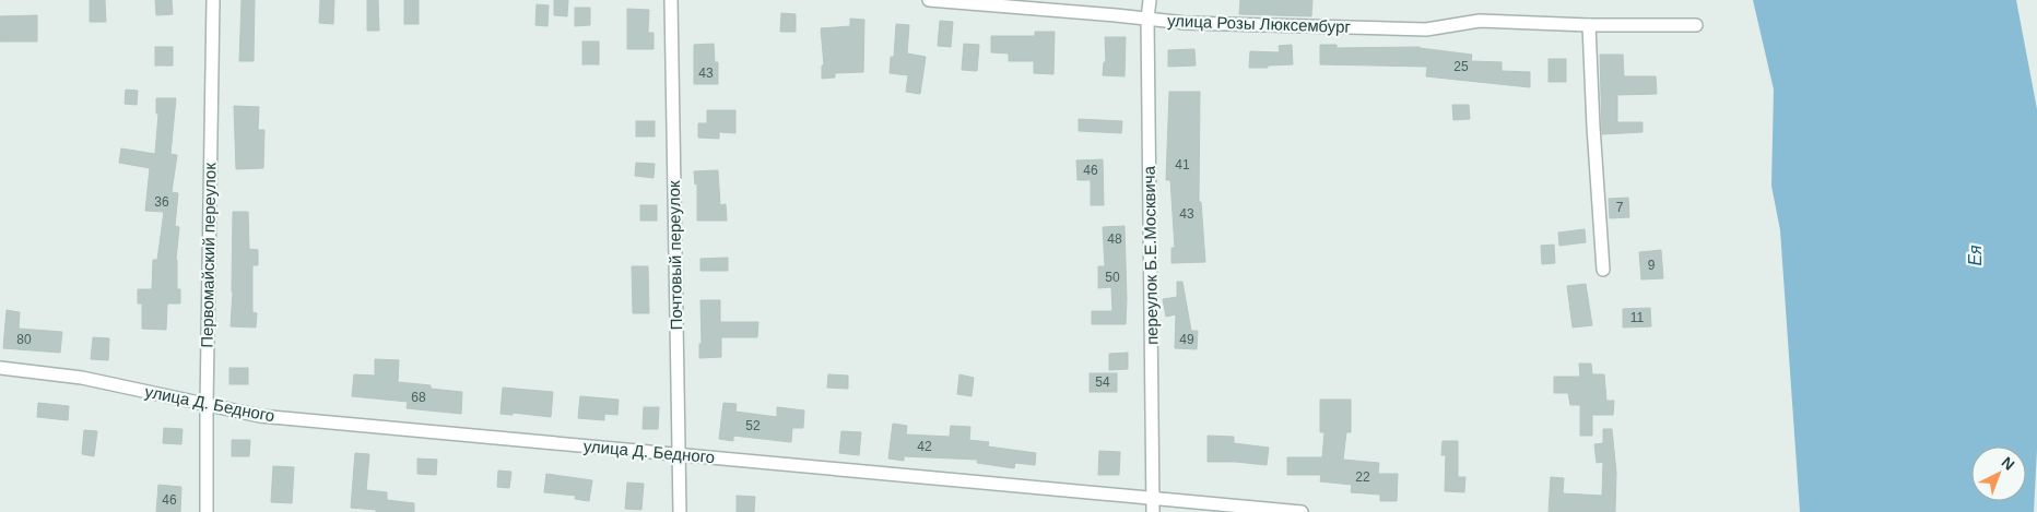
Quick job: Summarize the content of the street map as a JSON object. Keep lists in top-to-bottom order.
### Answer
{
  "streets": {
    "street": [
      "улица Розы Люксембург",
      "Первомайский переулок",
      "Почтовый переулок",
      "переулок Б.Е.Москвича",
      "улица Д. Бедного"
    ]
  },
  "crossings": [
    ["улица Розы Люксембург", "переулок Б.Е.Москвича"],
    ["Первомайский переулок", "улица Д. Бедного"],
    ["Почтовый переулок", "улица Д. Бедного"],
    ["переулок Б.Е.Москвича", "улица Д. Бедного"]
  ],
  "water": ["Ея"],
  "house_numbers": [
    "25",
    "43",
    "41",
    "46",
    "36",
    "7",
    "43",
    "48",
    "9",
    "50",
    "11",
    "80",
    "49",
    "54",
    "68",
    "52",
    "42",
    "22",
    "46"
  ],
  "north": "top right"
}
